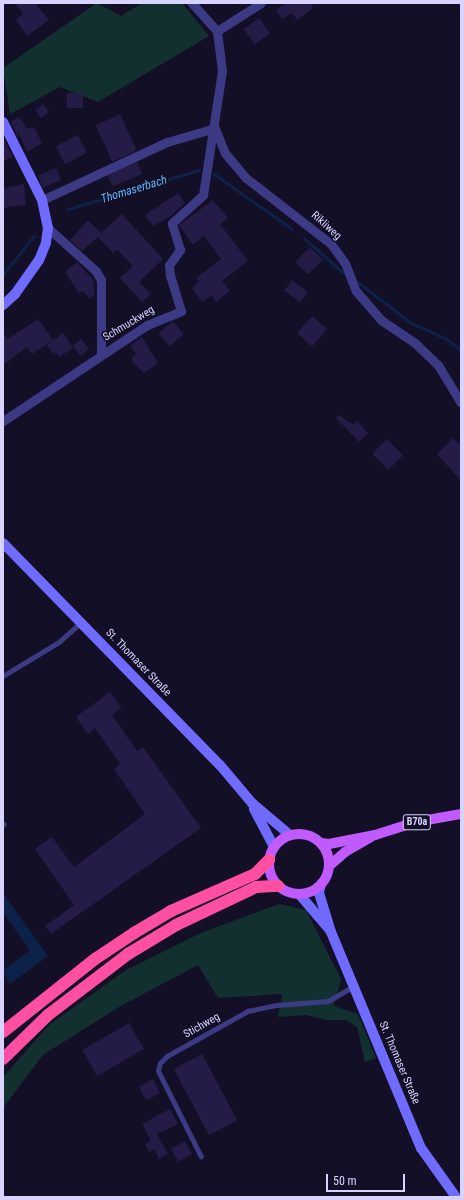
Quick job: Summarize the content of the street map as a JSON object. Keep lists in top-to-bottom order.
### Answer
{
  "streets": {
    "main road": ["St. Thomaser Straße", "B70a"],
    "street": ["Rikliweg", "Schmuckweg"],
    "lane": ["Stichweg"]
  },
  "crossings": [
    ["Rikliweg", "Schmuckweg"],
    ["St. Thomaser Straße", "Stichweg"]
  ],
  "water": ["Thomaserbach"],
  "scale_bar": "50 m"
}
